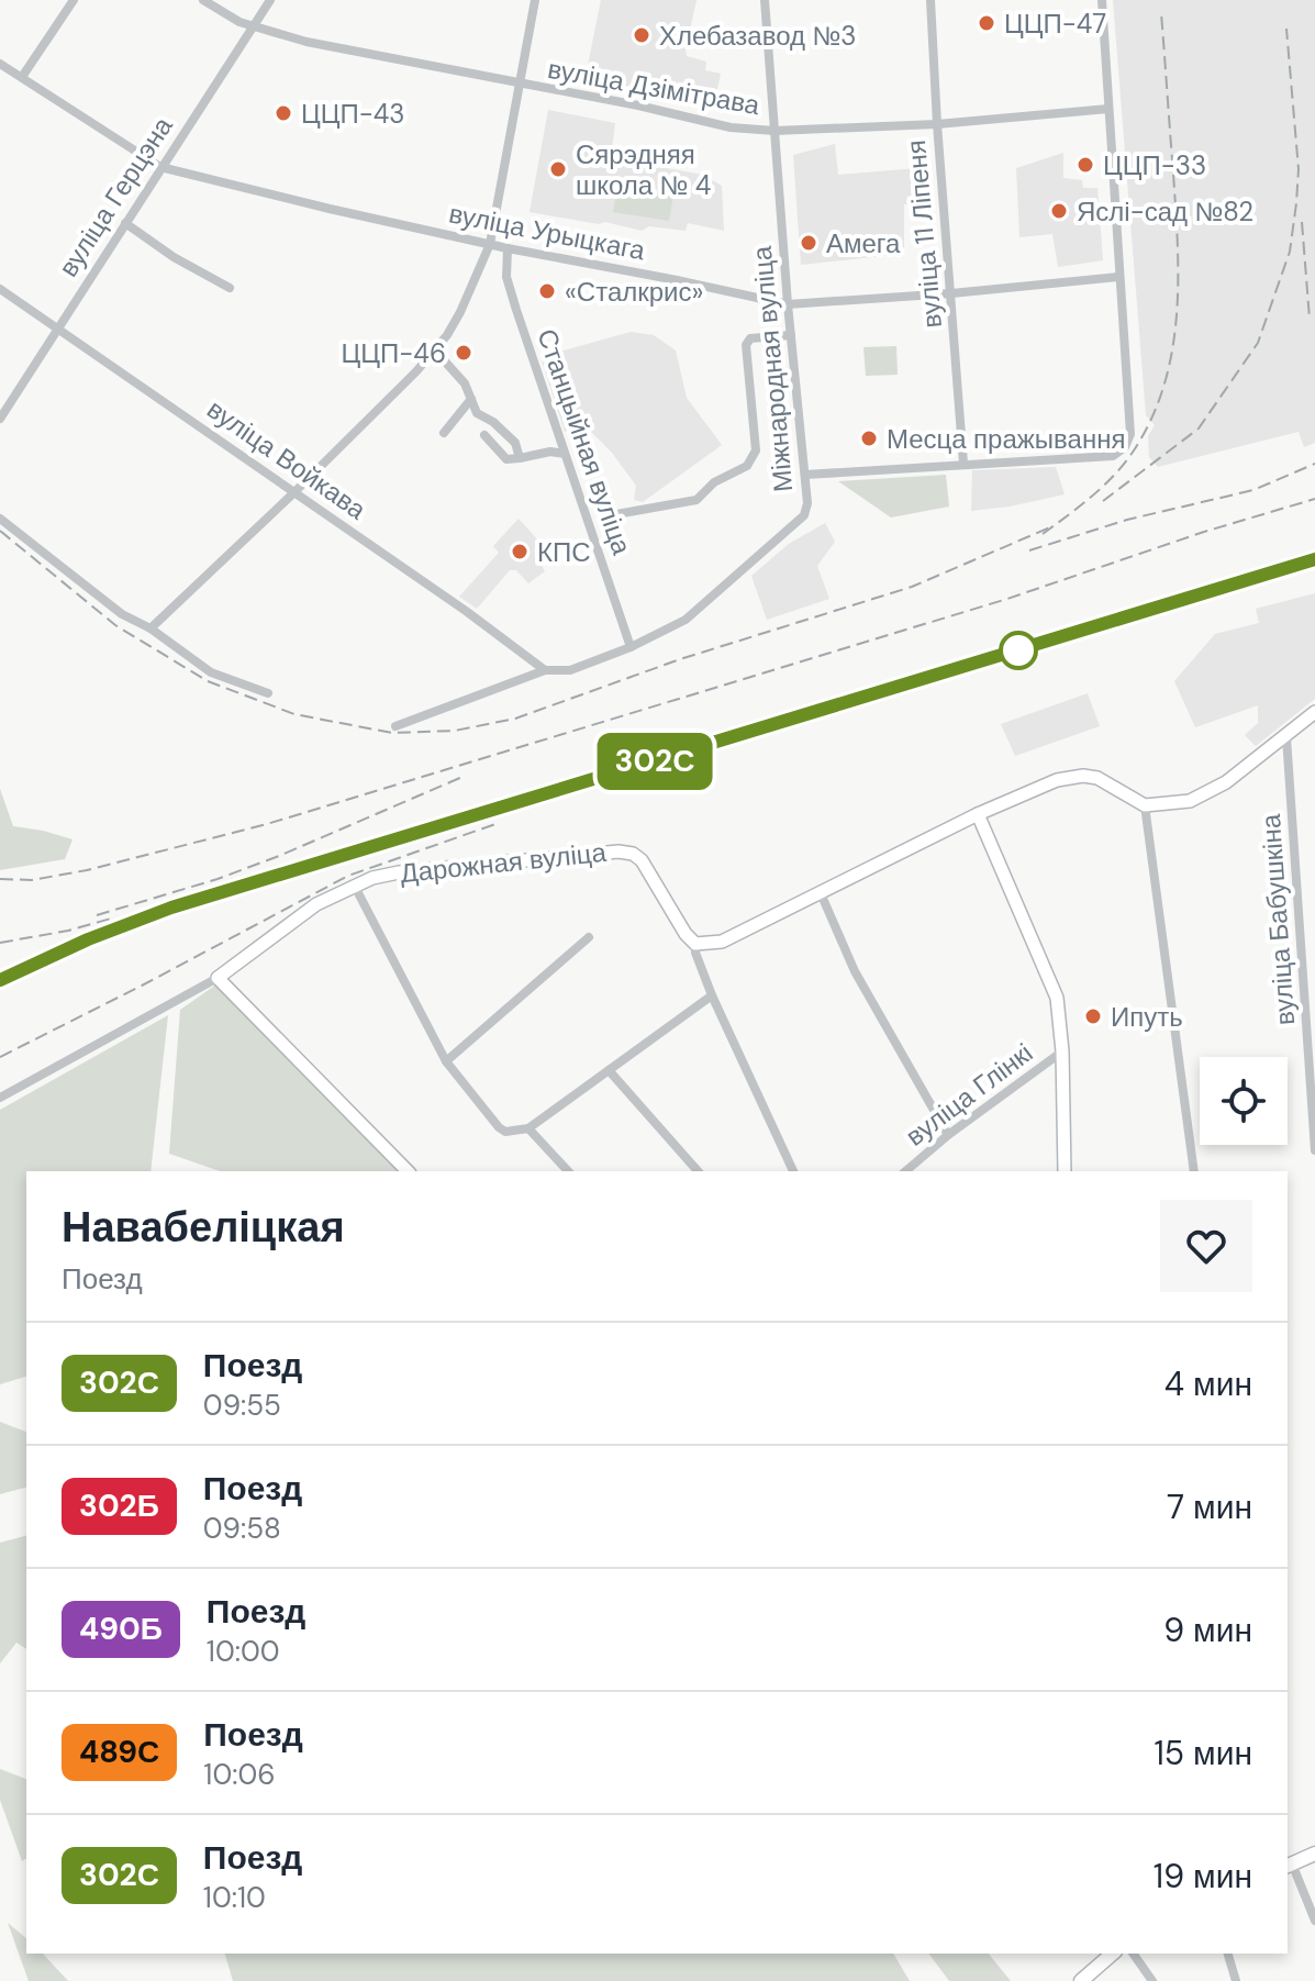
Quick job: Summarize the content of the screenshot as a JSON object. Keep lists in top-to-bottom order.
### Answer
{
  "streets": {
    "street": [
      "вуліца Дзімітрава",
      "вуліца Герцэна",
      "вуліца Урыцкага",
      "вуліца 11 Ліпеня",
      "Міжнародная вуліца",
      "Станцыйная вуліца",
      "вуліца Войкава",
      "Дарожная вуліца",
      "вуліца Бабушкіна",
      "вуліца Глінкі"
    ]
  },
  "crossings": [
    ["вуліца Дзімітрава", "вуліца Герцэна"],
    ["вуліца Дзімітрава", "вуліца 11 Ліпеня"],
    ["вуліца Дзімітрава", "Міжнародная вуліца"],
    ["вуліца Герцэна", "вуліца Урыцкага"],
    ["вуліца Герцэна", "вуліца Войкава"],
    ["вуліца Урыцкага", "вуліца 11 Ліпеня"],
    ["вуліца Урыцкага", "Міжнародная вуліца"],
    ["вуліца Урыцкага", "Станцыйная вуліца"],
    ["Міжнародная вуліца", "Станцыйная вуліца"],
    ["Міжнародная вуліца", "вуліца Войкава"]
  ],
  "places": [
    "ЦЦП-47",
    "Хлебазавод №3",
    "ЦЦП-43",
    "ЦЦП-33",
    "Сярэдняя школа № 4",
    "Яслі-сад №82",
    "Амега",
    "«Сталкрис»",
    "ЦЦП-46",
    "Месца пражывання",
    "КПС",
    "Ипуть"
  ],
  "page": {
    "on_map": "302С",
    "heading": ["Навабеліцкая", "Поезд"],
    "list": [
      {
        "mark": "302С",
        "name": "Поезд",
        "note": "09:55",
        "value": "4 мин"
      },
      {
        "mark": "302Б",
        "name": "Поезд",
        "note": "09:58",
        "value": "7 мин"
      },
      {
        "mark": "490Б",
        "name": "Поезд",
        "note": "10:00",
        "value": "9 мин"
      },
      {
        "mark": "489С",
        "name": "Поезд",
        "note": "10:06",
        "value": "15 мин"
      },
      {
        "mark": "302С",
        "name": "Поезд",
        "note": "10:10",
        "value": "19 мин"
      }
    ]
  }
}
